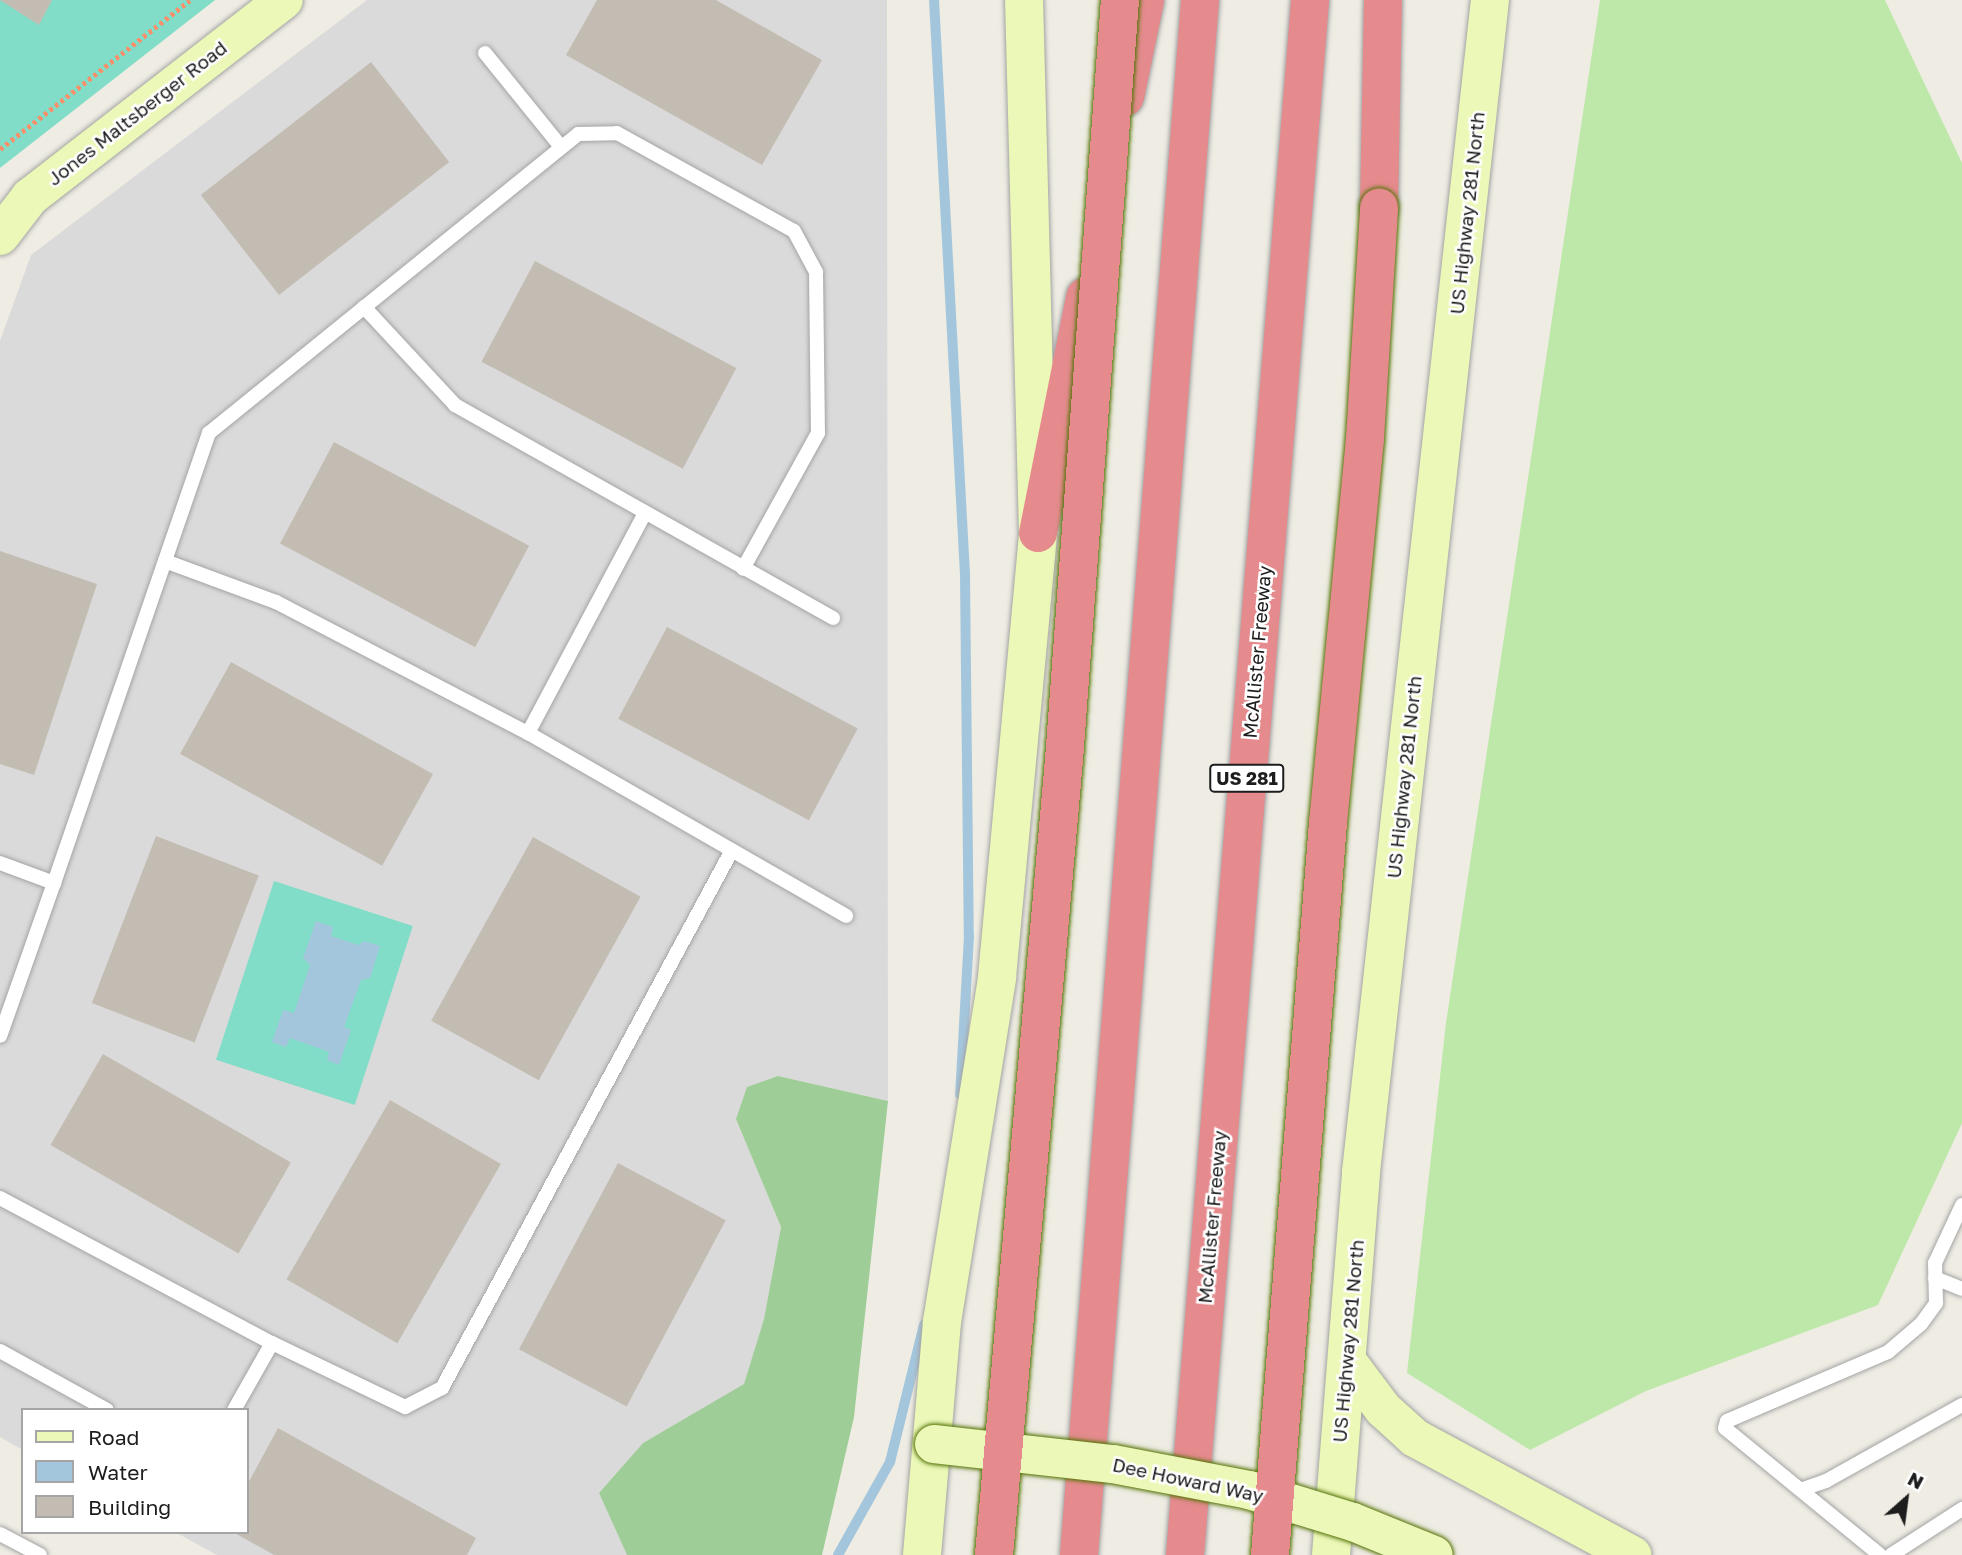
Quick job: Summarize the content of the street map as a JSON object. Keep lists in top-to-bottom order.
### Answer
{
  "streets": {
    "highway": ["McAllister Freeway", "US 281"],
    "main road": ["Jones Maltsberger Road", "US Highway 281 North", "Dee Howard Way"]
  },
  "legend": ["Road", "Water", "Building"],
  "north": "top right"
}
